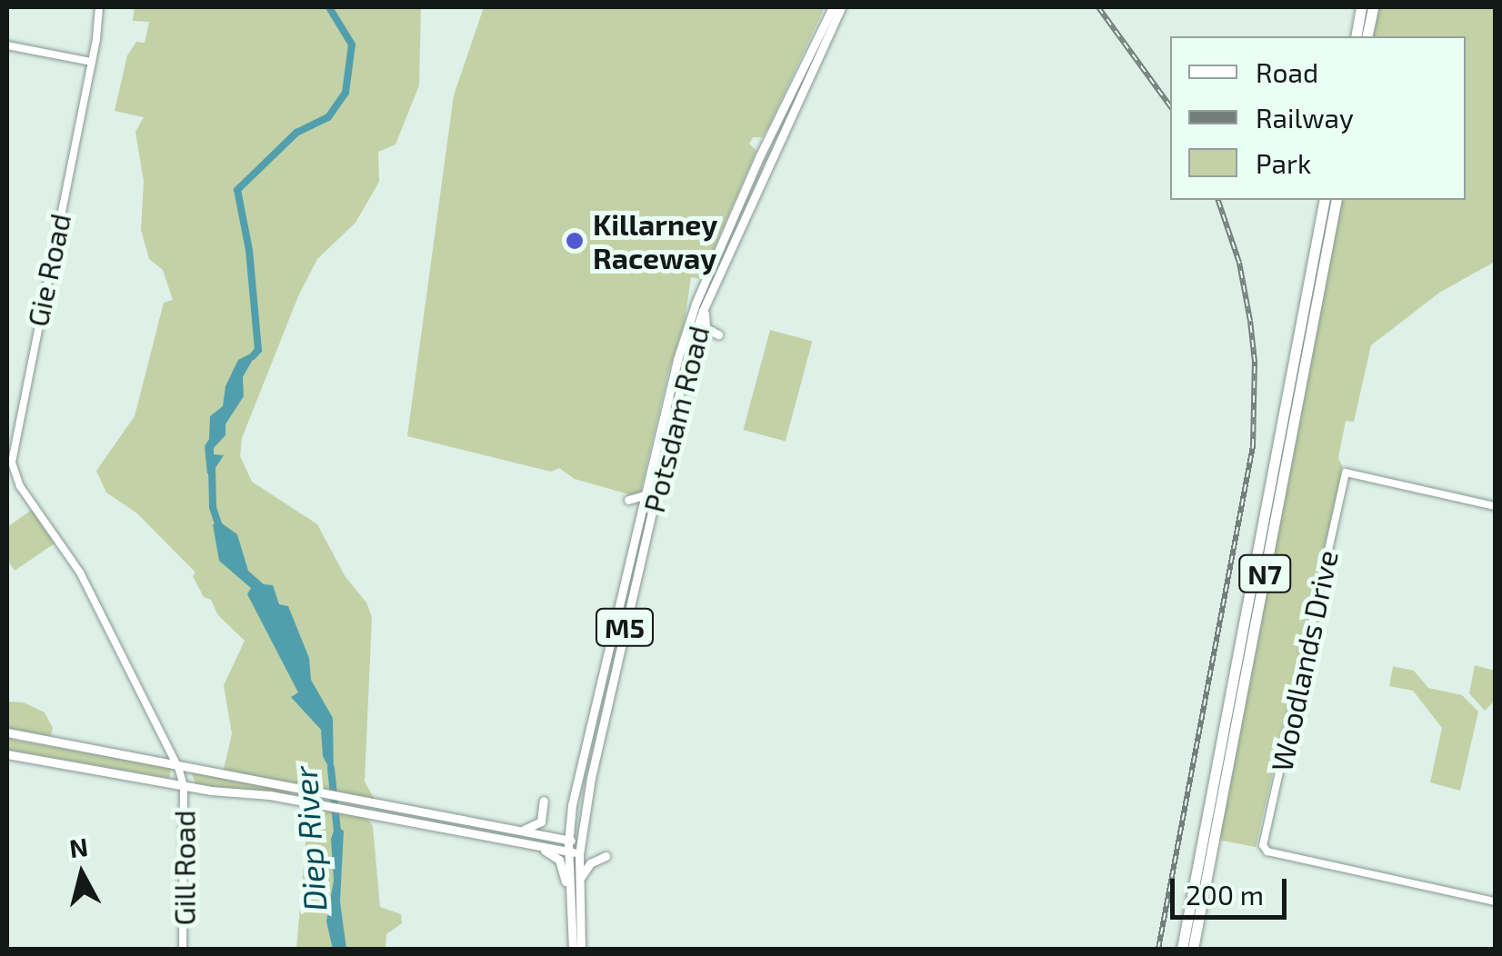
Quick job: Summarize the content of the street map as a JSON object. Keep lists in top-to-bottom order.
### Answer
{
  "streets": {
    "highway": ["N7"],
    "main road": ["Potsdam Road", "M5"],
    "street": ["Gie Road", "Woodlands Drive", "Gill Road"]
  },
  "crossings": [
    ["Gie Road", "Gill Road"],
    ["Potsdam Road", "M5"]
  ],
  "water": ["Diep River"],
  "places": ["Killarney Raceway"],
  "legend": ["Road", "Railway", "Park"],
  "scale_bar": "200 m",
  "north": "top"
}
